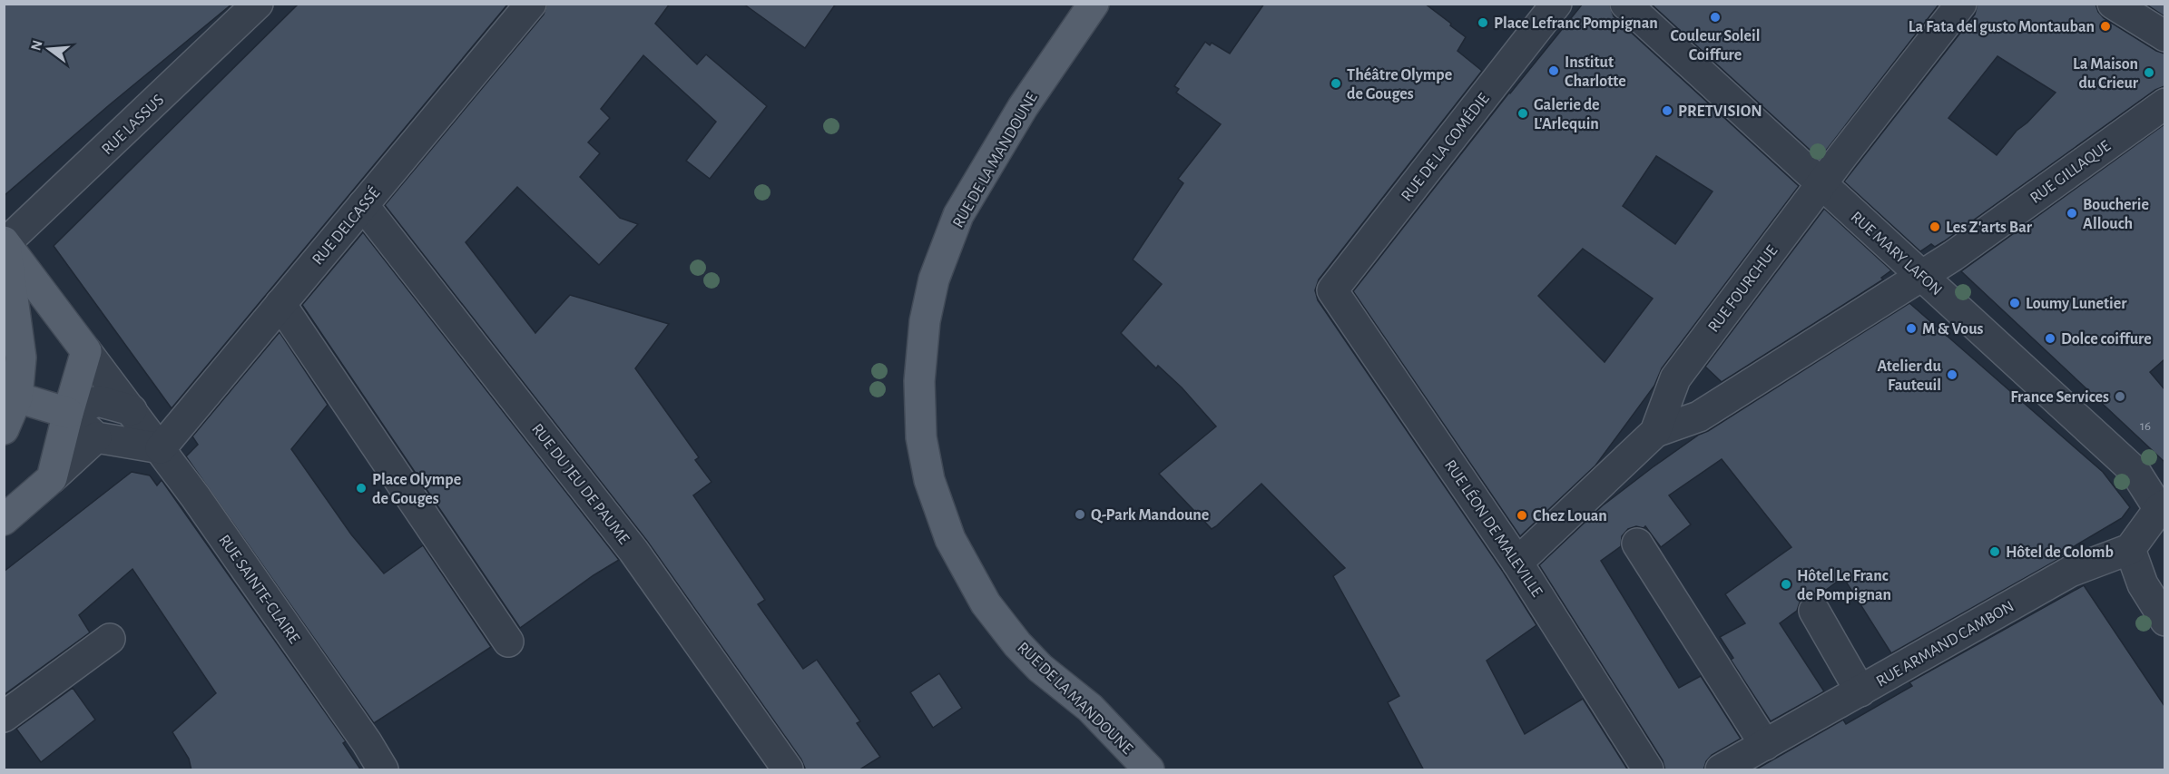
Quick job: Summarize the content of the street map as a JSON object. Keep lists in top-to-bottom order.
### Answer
{
  "streets": {
    "main road": ["RUE DE LA MANDOUNE"],
    "street": [
      "RUE LASSUS",
      "RUE DE LA COMÉDIE",
      "RUE GILLAQUE",
      "RUE DELCASSÉ",
      "RUE MARY LAFON",
      "RUE FOURCHUE",
      "RUE DU JEU DE PAUME",
      "RUE LÉON DE MALEVILLE",
      "RUE SAINTE-CLAIRE",
      "RUE ARMAND CAMBON"
    ]
  },
  "crossings": [
    ["RUE DE LA COMÉDIE", "RUE LÉON DE MALEVILLE"],
    ["RUE GILLAQUE", "RUE MARY LAFON"],
    ["RUE GILLAQUE", "RUE FOURCHUE"],
    ["RUE DELCASSÉ", "RUE DU JEU DE PAUME"],
    ["RUE DELCASSÉ", "RUE SAINTE-CLAIRE"],
    ["RUE MARY LAFON", "RUE FOURCHUE"],
    ["RUE FOURCHUE", "RUE LÉON DE MALEVILLE"]
  ],
  "places": [
    "Couleur Soleil Coiffure",
    "Place Lefranc Pompignan",
    "La Fata del gusto Montauban",
    "Institut Charlotte",
    "La Maison du Crieur",
    "Théâtre Olympe de Gouges",
    "PRETVISION",
    "Galerie de L'Arlequin",
    "Boucherie Allouch",
    "Les Z'arts Bar",
    "Loumy Lunetier",
    "M & Vous",
    "Dolce coiffure",
    "Atelier du Fauteuil",
    "France Services",
    "Place Olympe de Gouges",
    "Q-Park Mandoune",
    "Chez Louan",
    "Hôtel de Colomb",
    "Hôtel Le Franc de Pompignan"
  ],
  "house_numbers": ["16"],
  "north": "left"
}
